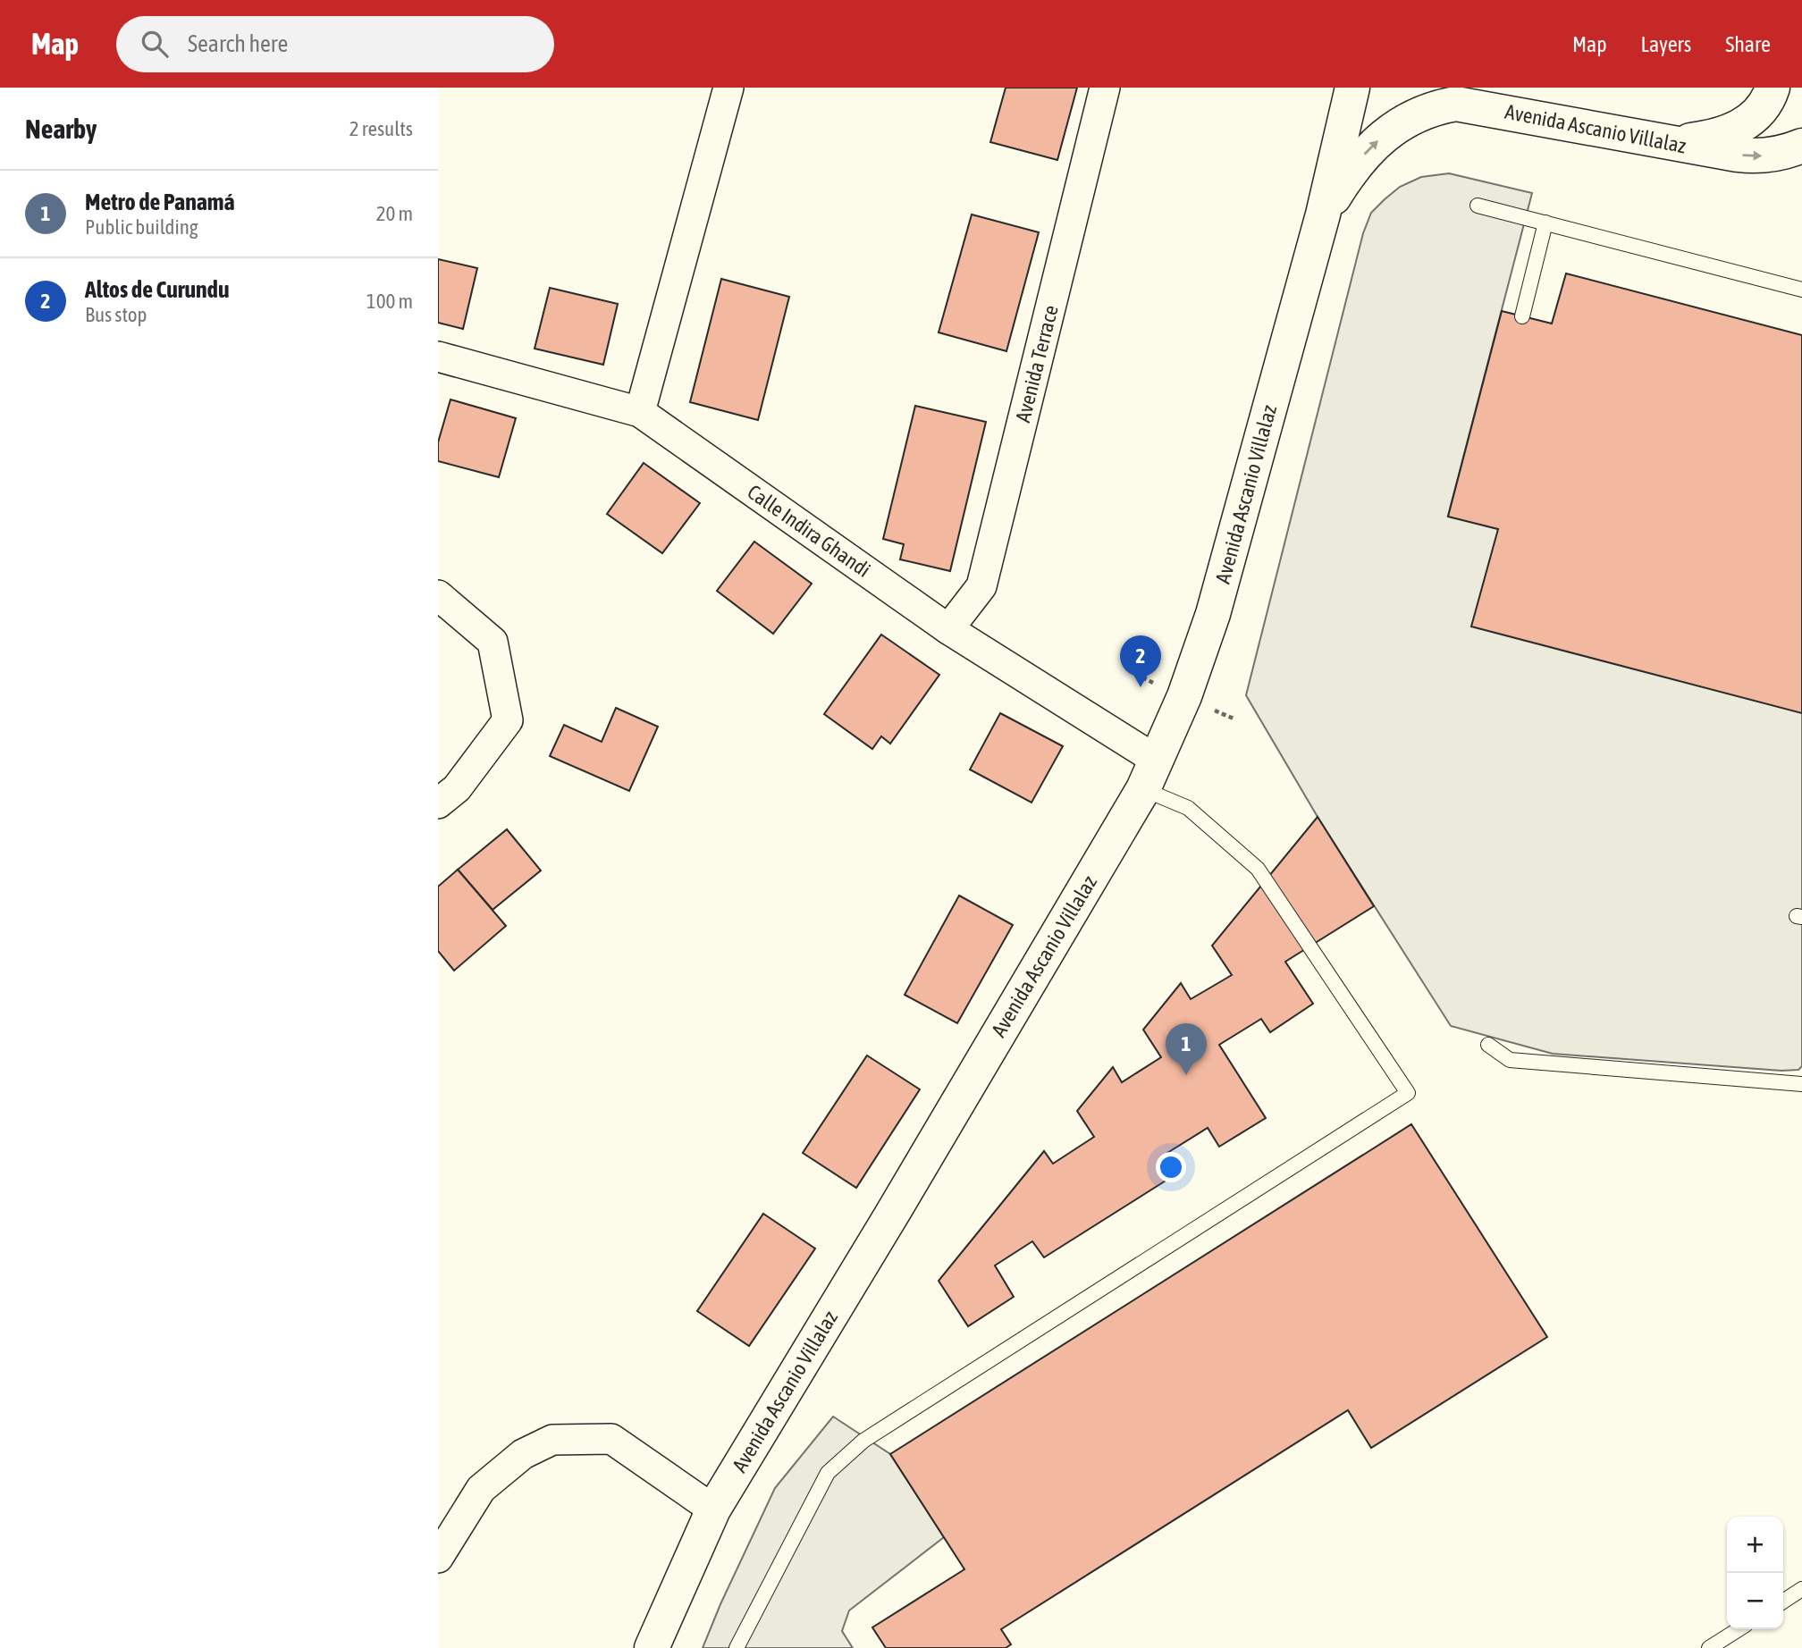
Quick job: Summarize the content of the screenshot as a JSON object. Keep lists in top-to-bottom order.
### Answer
{
  "streets": {
    "main road": ["Avenida Ascanio Villalaz"],
    "street": ["Avenida Terrace", "Calle Indira Ghandi"]
  },
  "crossings": [
    ["Avenida Ascanio Villalaz", "Calle Indira Ghandi"],
    ["Avenida Terrace", "Calle Indira Ghandi"]
  ],
  "page": {
    "header": "Map",
    "search": "Search here",
    "nav": ["Map", "Layers", "Share"],
    "heading": ["Nearby", "2 results"],
    "list": [
      {
        "mark": "1",
        "name": "Metro de Panamá",
        "note": "Public building",
        "value": "20 m"
      },
      {
        "mark": "2",
        "name": "Altos de Curundu",
        "note": "Bus stop",
        "value": "100 m"
      }
    ],
    "pins": ["2", "1"],
    "map_buttons": ["+", "−"]
  }
}
